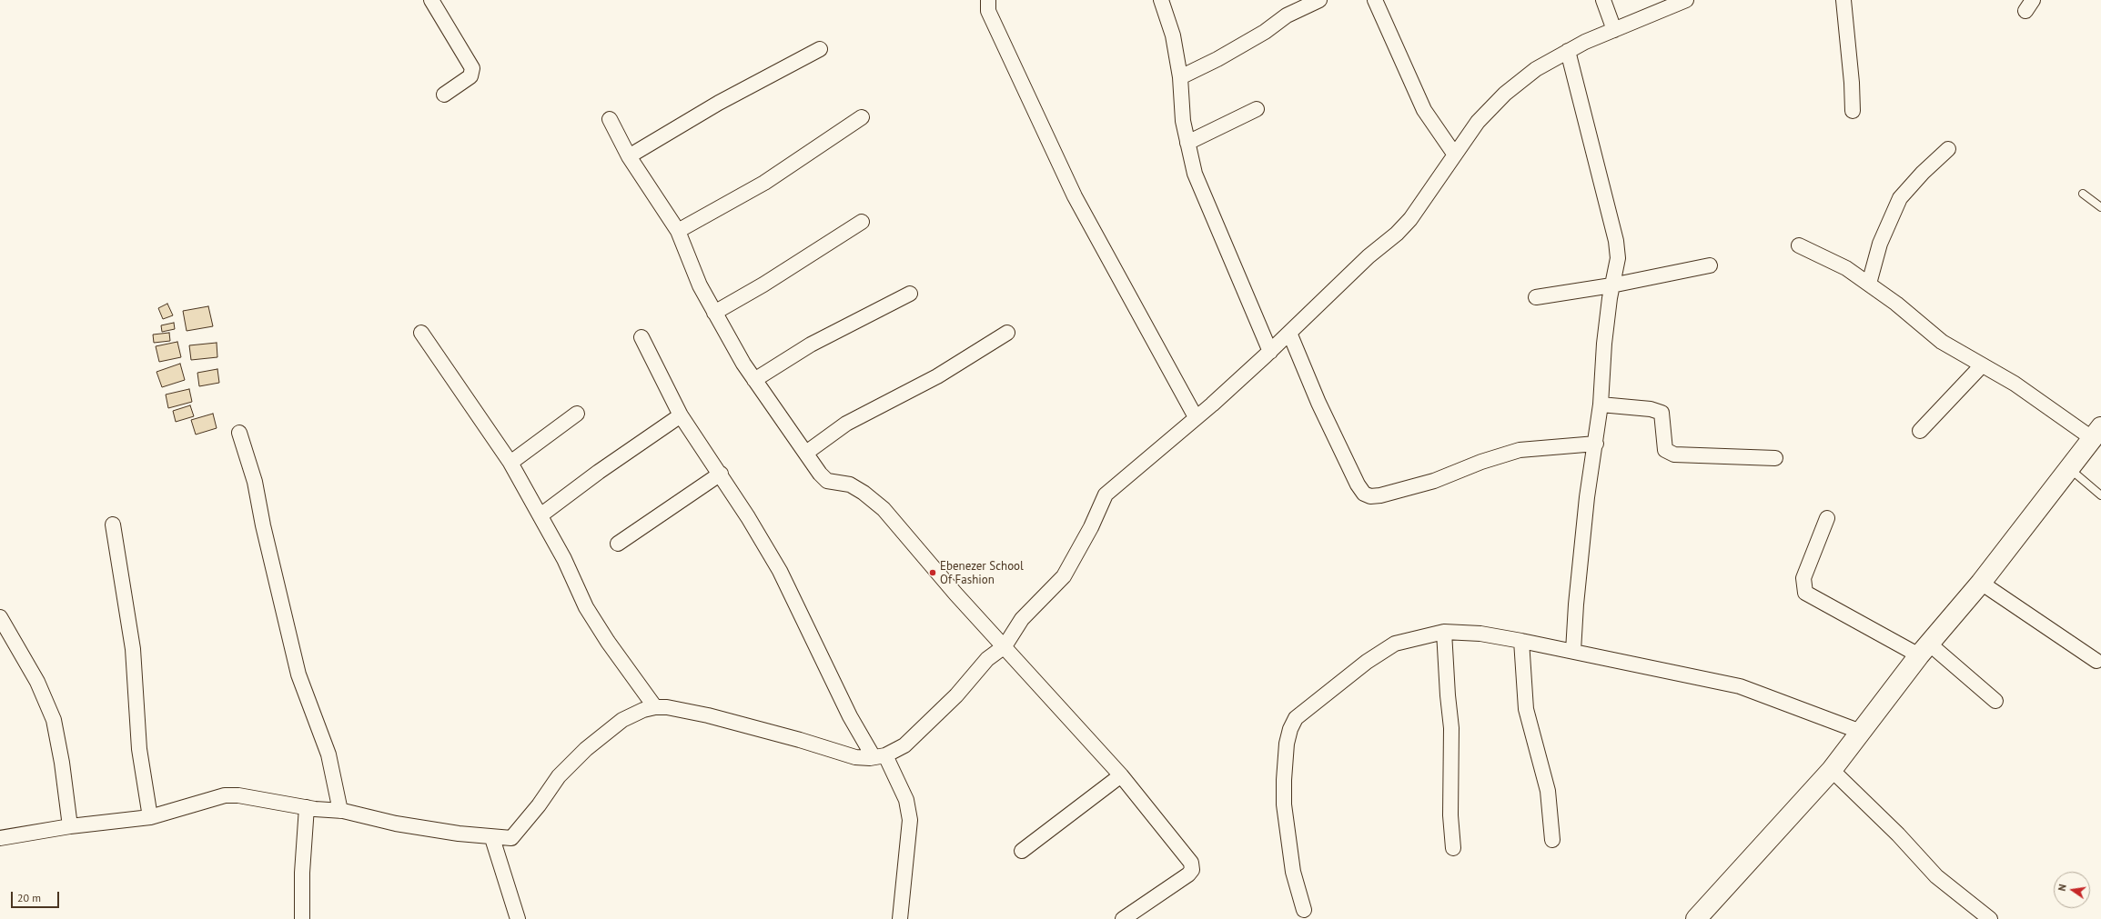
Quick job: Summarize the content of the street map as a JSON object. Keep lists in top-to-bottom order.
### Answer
{
  "places": ["Ebenezer School Of Fashion"],
  "scale_bar": "20 m",
  "north": "left"
}
